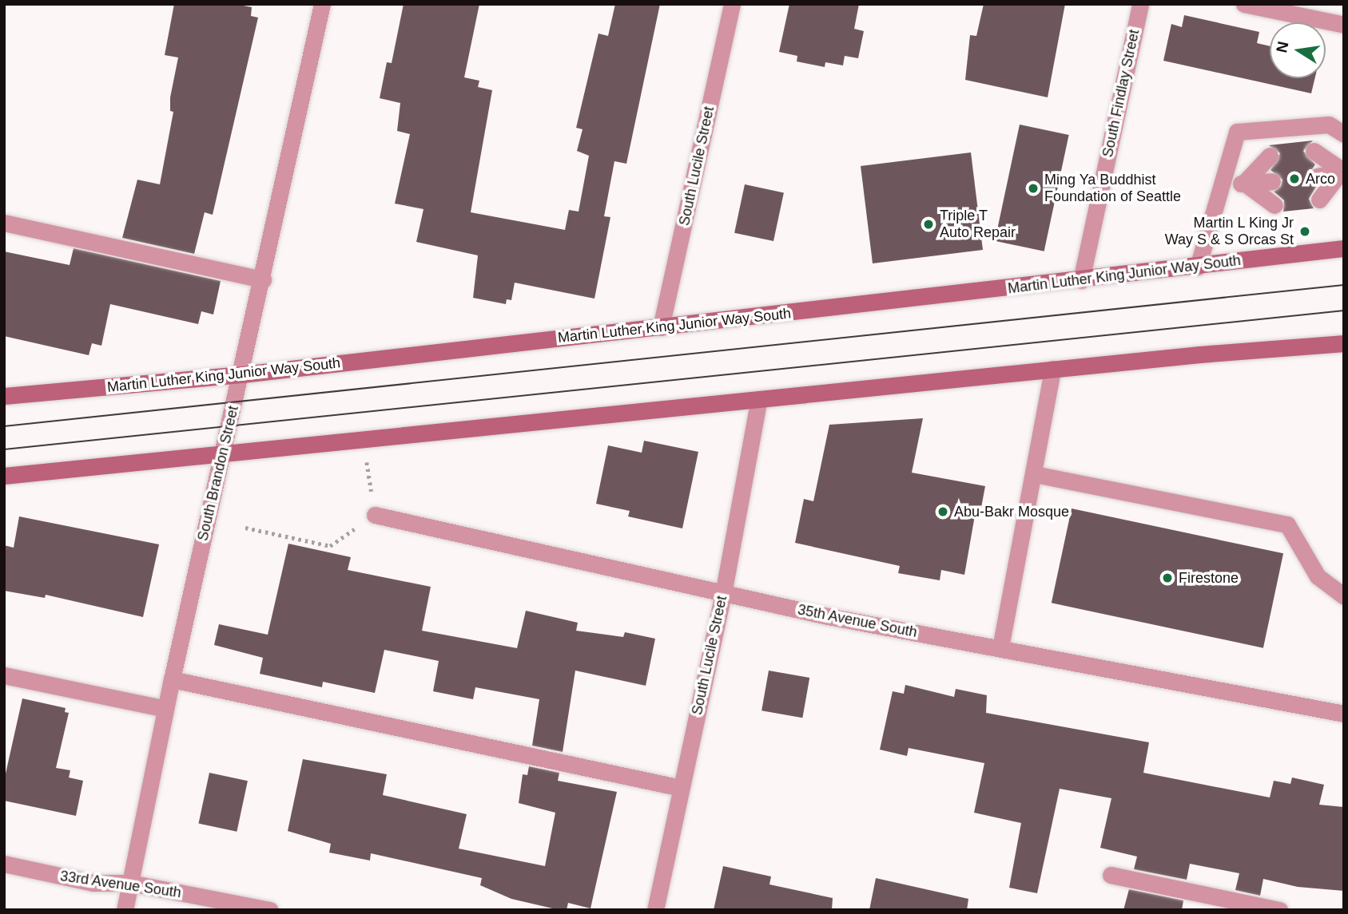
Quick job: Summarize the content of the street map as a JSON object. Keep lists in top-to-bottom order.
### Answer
{
  "streets": {
    "main road": ["Martin Luther King Junior Way South"],
    "street": [
      "South Findlay Street",
      "South Lucile Street",
      "South Brandon Street",
      "35th Avenue South",
      "33rd Avenue South"
    ]
  },
  "crossings": [
    ["South Findlay Street", "Martin Luther King Junior Way South"],
    ["South Lucile Street", "Martin Luther King Junior Way South"],
    ["South Lucile Street", "35th Avenue South"],
    ["Martin Luther King Junior Way South", "South Brandon Street"],
    ["South Brandon Street", "33rd Avenue South"]
  ],
  "places": [
    "Arco",
    "Ming Ya Buddhist Foundation of Seattle",
    "Triple T Auto Repair",
    "Martin L King Jr Way S & S Orcas St",
    "Abu-Bakr Mosque",
    "Firestone"
  ],
  "north": "left"
}
